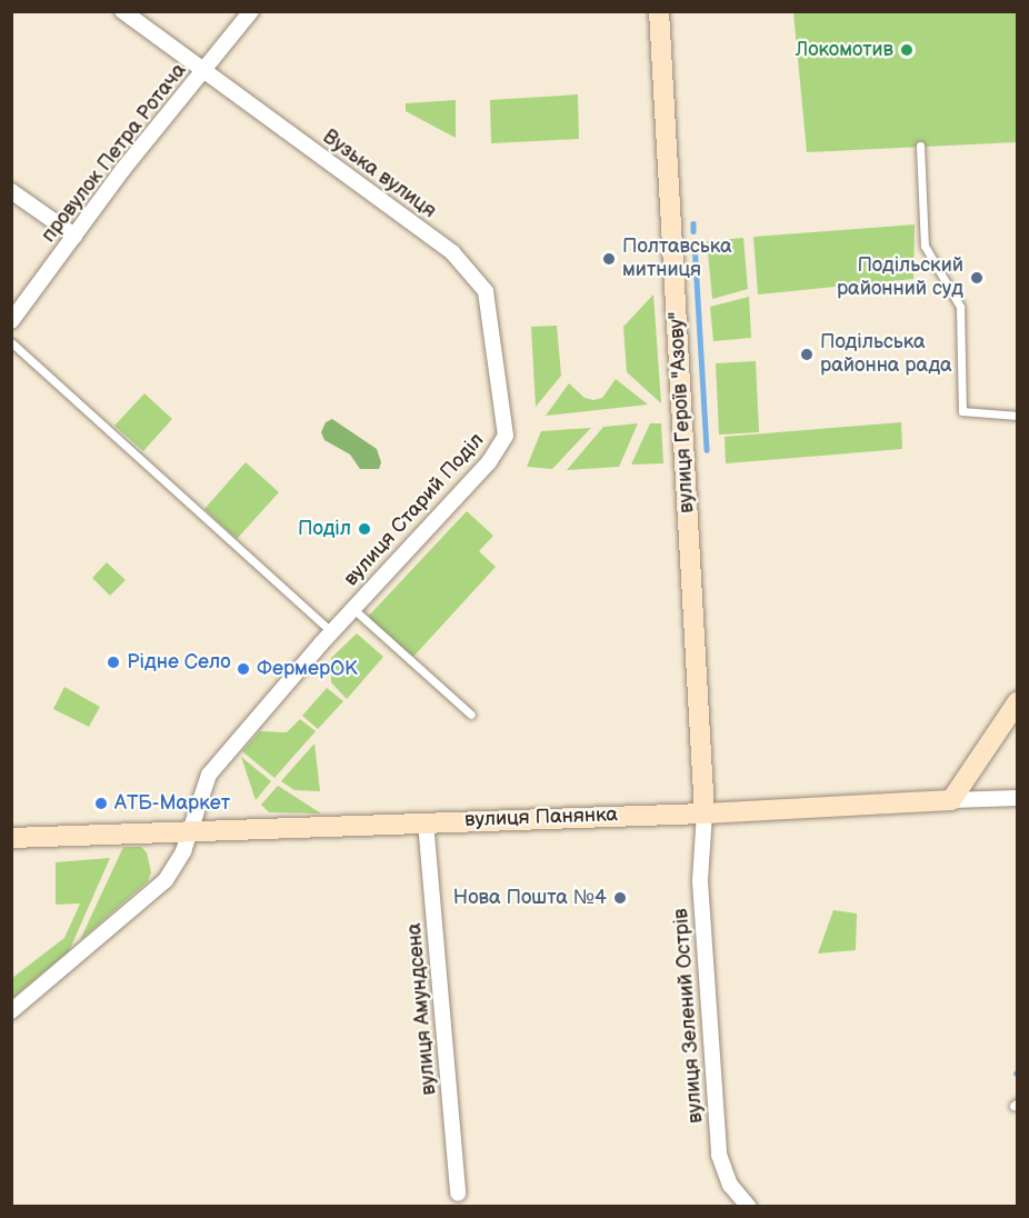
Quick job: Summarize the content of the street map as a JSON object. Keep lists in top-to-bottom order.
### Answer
{
  "streets": {
    "main road": ["вулиця Героїв \"Азову\"", "вулиця Панянка"],
    "street": [
      "провулок Петра Ротача",
      "Вузька вулиця",
      "вулиця Старий Поділ",
      "вулиця Амундсена",
      "вулиця Зелений Острів"
    ]
  },
  "crossings": [
    ["провулок Петра Ротача", "Вузька вулиця"],
    ["Вузька вулиця", "вулиця Старий Поділ"],
    ["вулиця Героїв \"Азову\"", "вулиця Панянка"],
    ["вулиця Героїв \"Азову\"", "вулиця Зелений Острів"],
    ["вулиця Старий Поділ", "вулиця Панянка"],
    ["вулиця Панянка", "вулиця Амундсена"],
    ["вулиця Панянка", "вулиця Зелений Острів"]
  ],
  "places": [
    "Локомотив",
    "Полтавська митниця",
    "Подільский районний суд",
    "Подільська районна рада",
    "Поділ",
    "Рідне Село",
    "ФермерОК",
    "АТБ-Маркет",
    "Нова Пошта №4"
  ]
}
